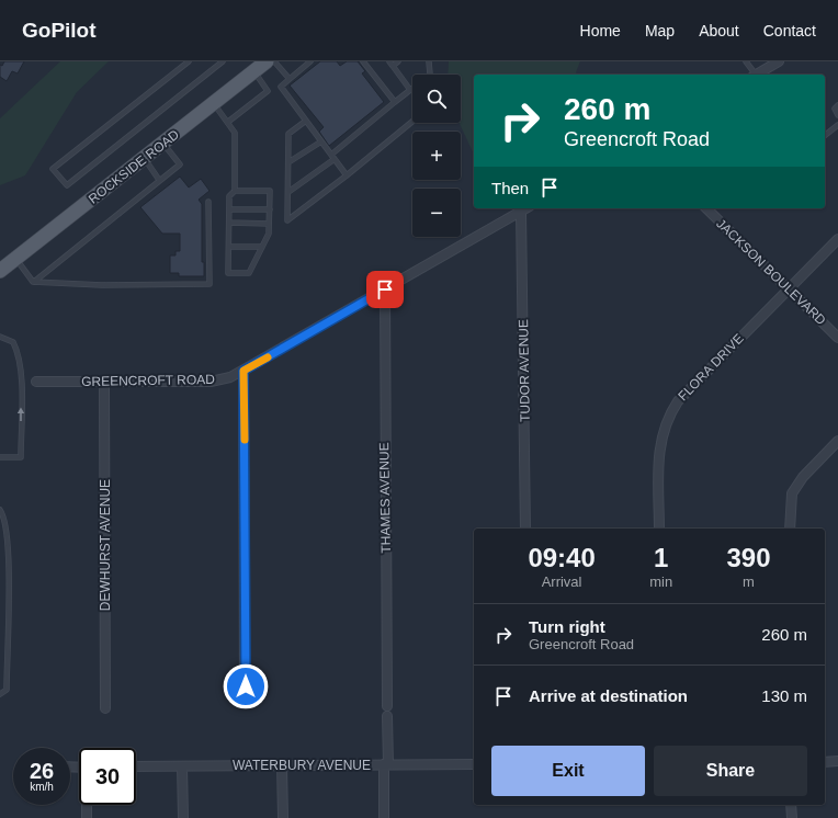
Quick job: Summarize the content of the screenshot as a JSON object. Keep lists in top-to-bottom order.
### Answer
{
  "streets": {
    "main road": ["ROCKSIDE ROAD"],
    "street": [
      "JACKSON BOULEVARD",
      "FLORA DRIVE",
      "TUDOR AVENUE",
      "GREENCROFT ROAD",
      "THAMES AVENUE",
      "DEWHURST AVENUE",
      "WATERBURY AVENUE"
    ]
  },
  "crossings": [
    ["JACKSON BOULEVARD", "FLORA DRIVE"],
    ["TUDOR AVENUE", "GREENCROFT ROAD"],
    ["GREENCROFT ROAD", "THAMES AVENUE"],
    ["GREENCROFT ROAD", "DEWHURST AVENUE"]
  ],
  "page": {
    "header": "GoPilot",
    "nav": [
      "Home",
      "Map",
      "About",
      "Contact"
    ],
    "map_buttons": ["+", "−"],
    "turn": ["260 m", "Greencroft Road"],
    "then": "Then",
    "eta": [
      "09:40",
      "Arrival",
      "1",
      "min",
      "390",
      "m"
    ],
    "list": [
      {
        "name": "Turn right",
        "note": "Greencroft Road",
        "value": "260 m"
      },
      {
        "name": "Arrive at destination",
        "value": "130 m"
      }
    ],
    "buttons": ["Exit", "Share"],
    "speed": "26 km/h",
    "limit": "30"
  }
}
